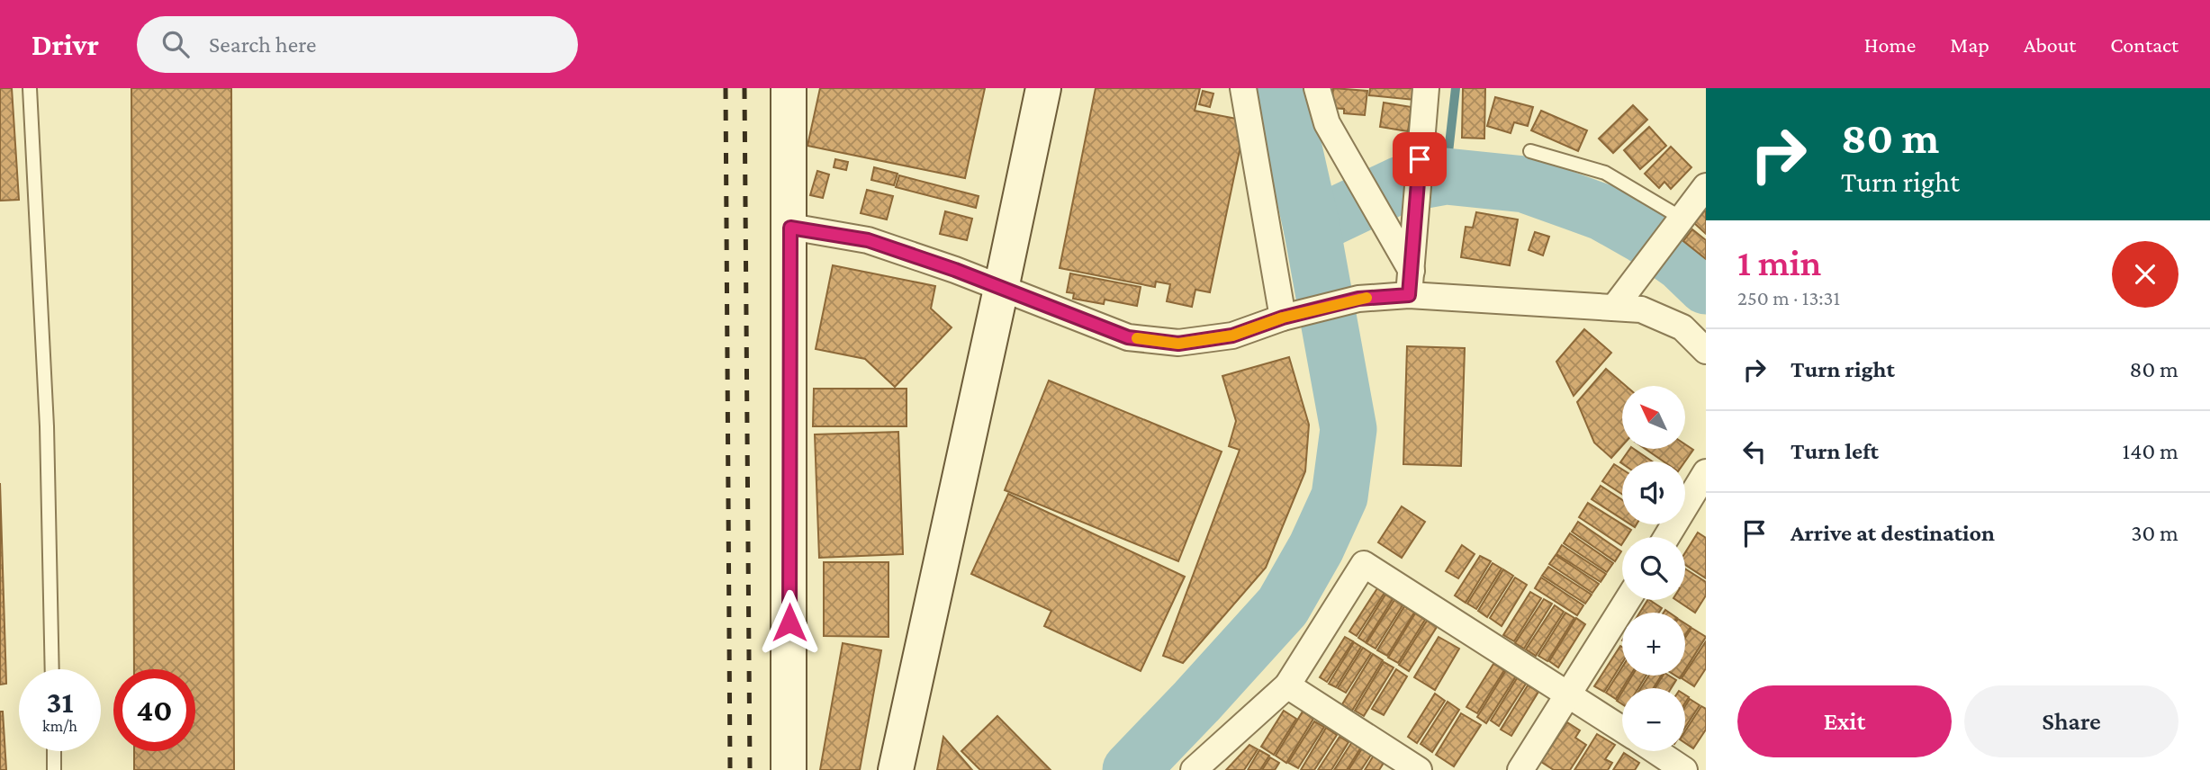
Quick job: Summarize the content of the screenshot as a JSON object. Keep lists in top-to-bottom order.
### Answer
{
  "north": "top left",
  "page": {
    "header": "Drivr",
    "search": "Search here",
    "nav": [
      "Home",
      "Map",
      "About",
      "Contact"
    ],
    "turn": ["80 m", "Turn right"],
    "heading": ["1 min", "250 m · 13:31"],
    "list": [
      {
        "name": "Turn right",
        "value": "80 m"
      },
      {
        "name": "Turn left",
        "value": "140 m"
      },
      {
        "name": "Arrive at destination",
        "value": "30 m"
      }
    ],
    "map_buttons": ["+", "−"],
    "speed": "31 km/h",
    "limit": "40",
    "buttons": ["Exit", "Share"]
  }
}
